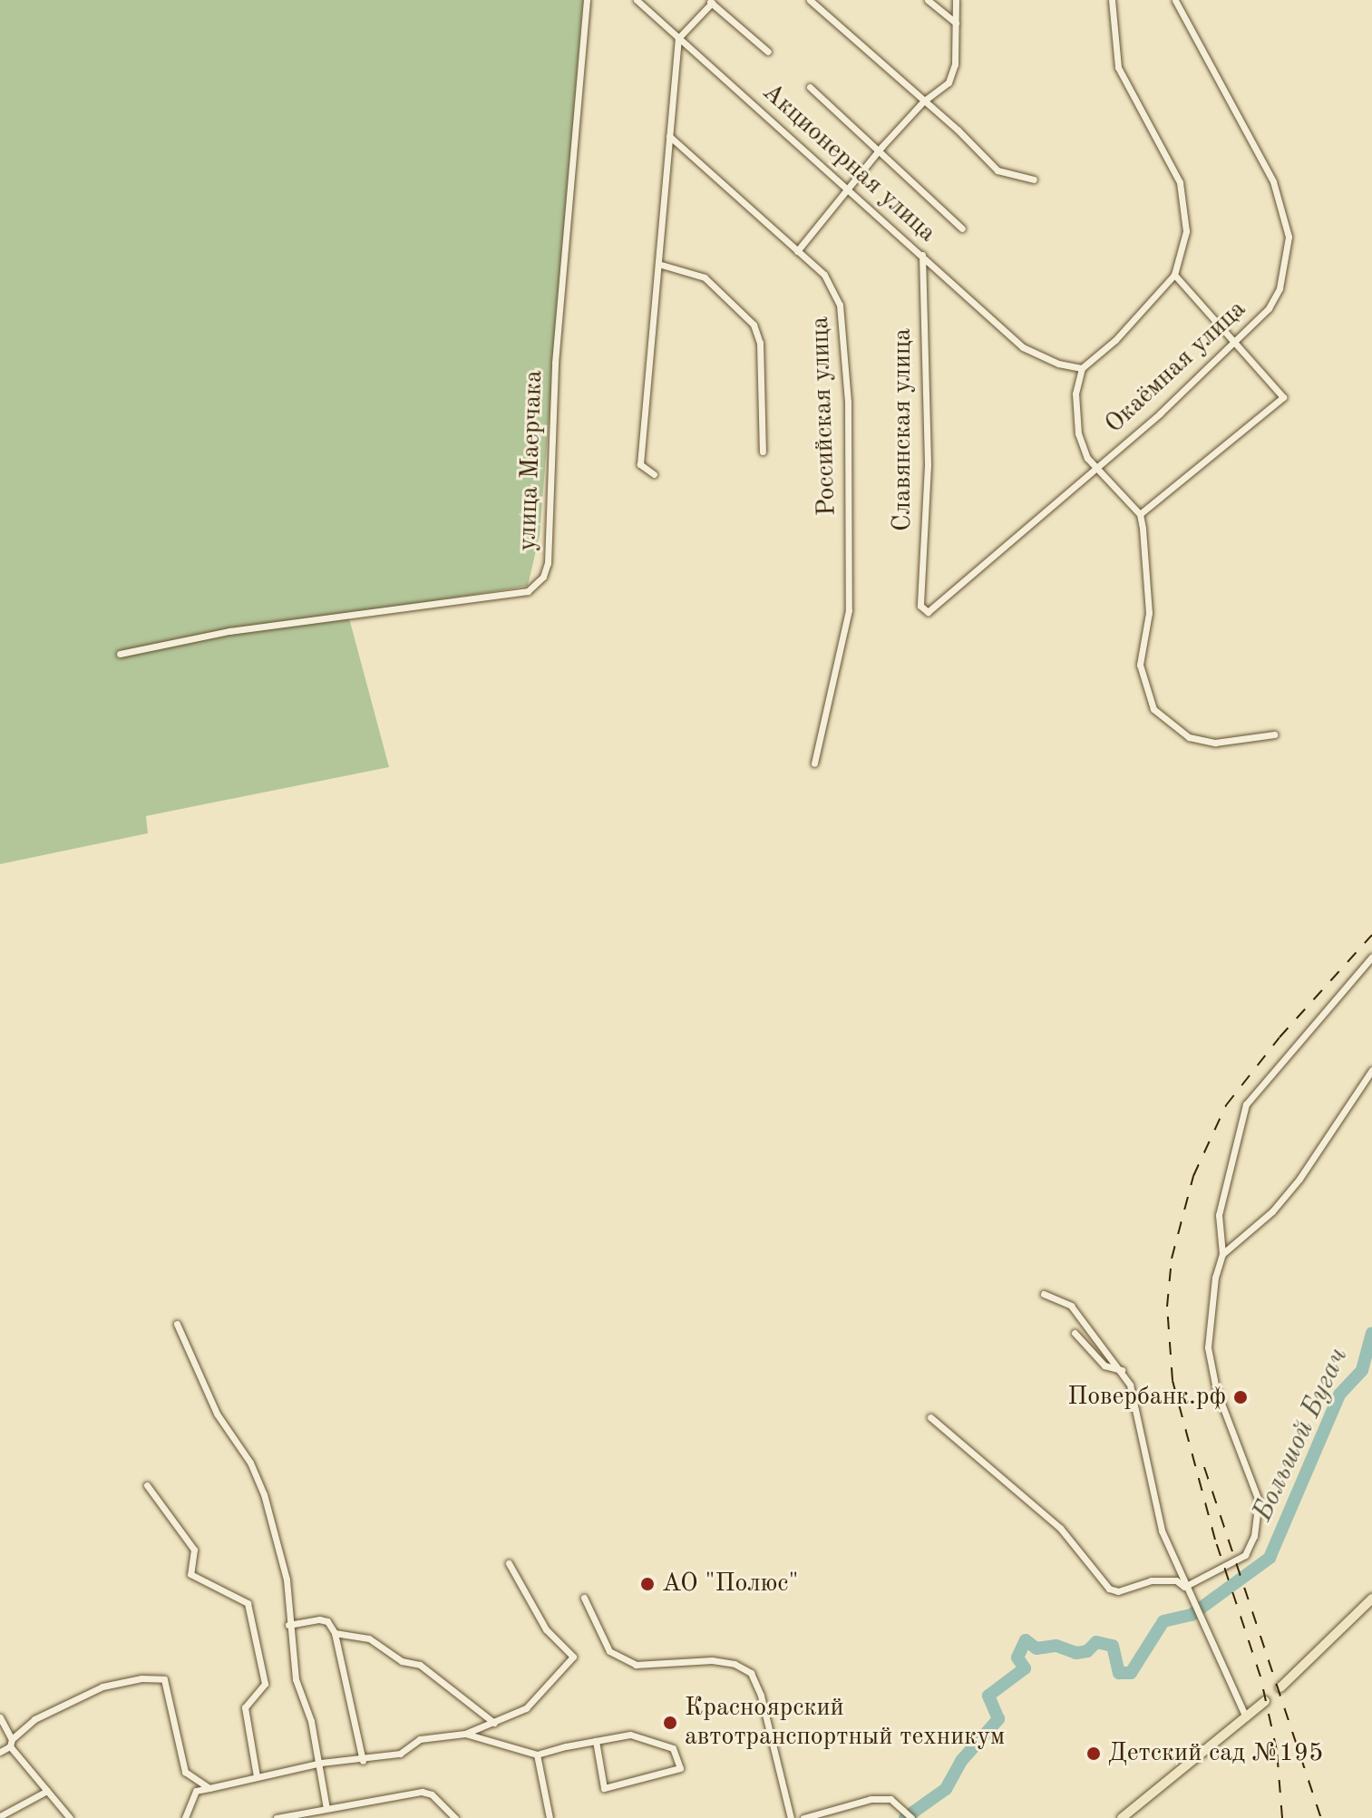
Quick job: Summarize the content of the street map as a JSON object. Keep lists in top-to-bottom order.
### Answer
{
  "streets": {
    "street": [
      "Акционерная улица",
      "Окаёмная улица",
      "Российская улица",
      "Славянская улица",
      "улица Маерчака"
    ]
  },
  "crossings": [
    ["Акционерная улица", "Славянская улица"],
    ["Окаёмная улица", "Славянская улица"]
  ],
  "water": ["Большой Бугач"],
  "places": [
    "Повербанк.рф",
    "АО \"Полюс\"",
    "Красноярский автотранспортный техникум",
    "Детский сад №195"
  ]
}
